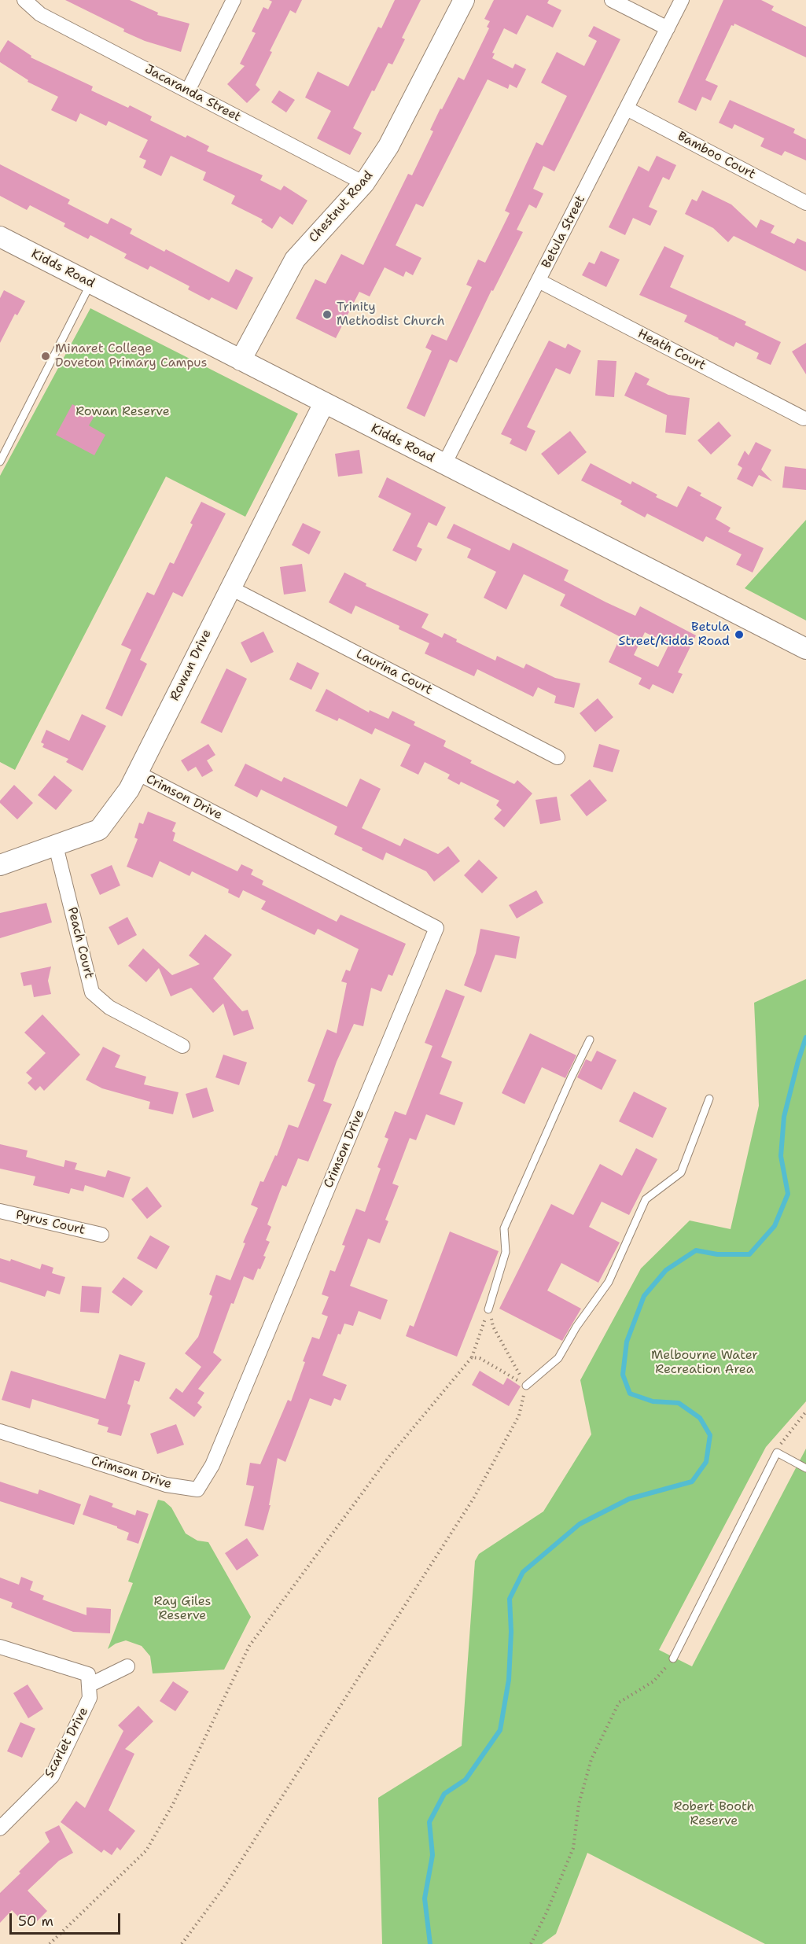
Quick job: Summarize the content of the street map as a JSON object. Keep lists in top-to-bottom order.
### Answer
{
  "streets": {
    "street": [
      "Jacaranda Street",
      "Bamboo Court",
      "Chestnut Road",
      "Betula Street",
      "Kidds Road",
      "Heath Court",
      "Rowan Drive",
      "Laurina Court",
      "Crimson Drive",
      "Peach Court",
      "Pyrus Court",
      "Scarlet Drive"
    ]
  },
  "crossings": [
    ["Jacaranda Street", "Chestnut Road"],
    ["Bamboo Court", "Betula Street"],
    ["Chestnut Road", "Kidds Road"],
    ["Betula Street", "Kidds Road"],
    ["Betula Street", "Heath Court"],
    ["Kidds Road", "Rowan Drive"],
    ["Rowan Drive", "Laurina Court"],
    ["Rowan Drive", "Crimson Drive"],
    ["Rowan Drive", "Peach Court"]
  ],
  "parks": [
    "Rowan Reserve",
    "Melbourne Water Recreation Area",
    "Ray Giles Reserve",
    "Robert Booth Reserve"
  ],
  "places": ["Trinity Methodist Church", "Minaret College Doveton Primary Campus", "Betula Street/Kidds Road"],
  "scale_bar": "50 m"
}
